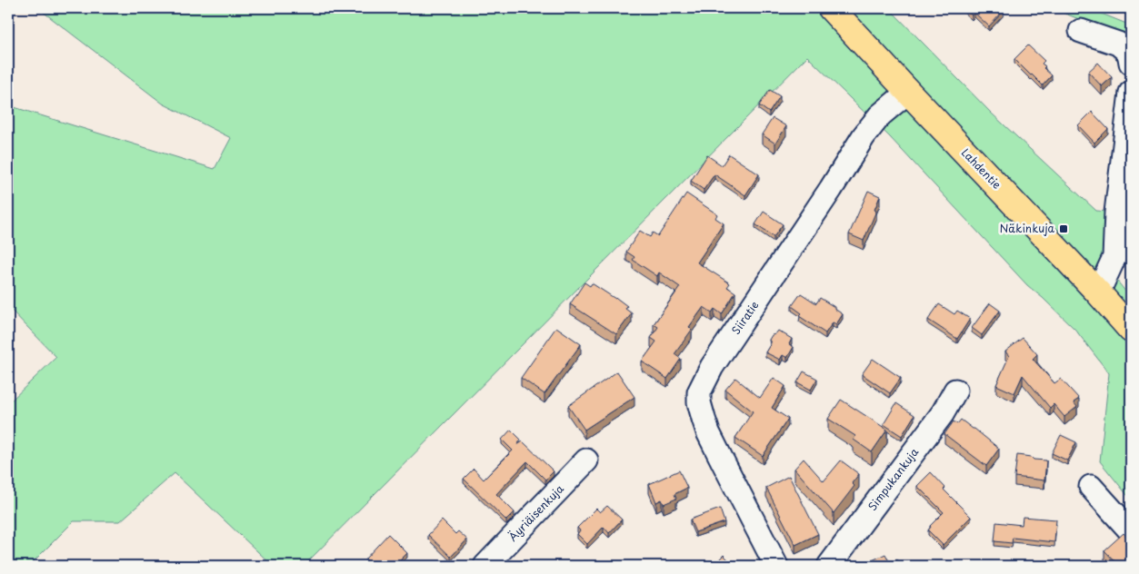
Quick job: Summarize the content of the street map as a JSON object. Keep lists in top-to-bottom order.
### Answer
{
  "streets": {
    "main road": ["Lahdentie"],
    "street": ["Siiratie", "Simpukankuja", "Äyriäisenkuja"]
  },
  "crossings": [
    ["Lahdentie", "Siiratie"]
  ],
  "places": {
    "transit": ["Näkinkuja"]
  }
}
